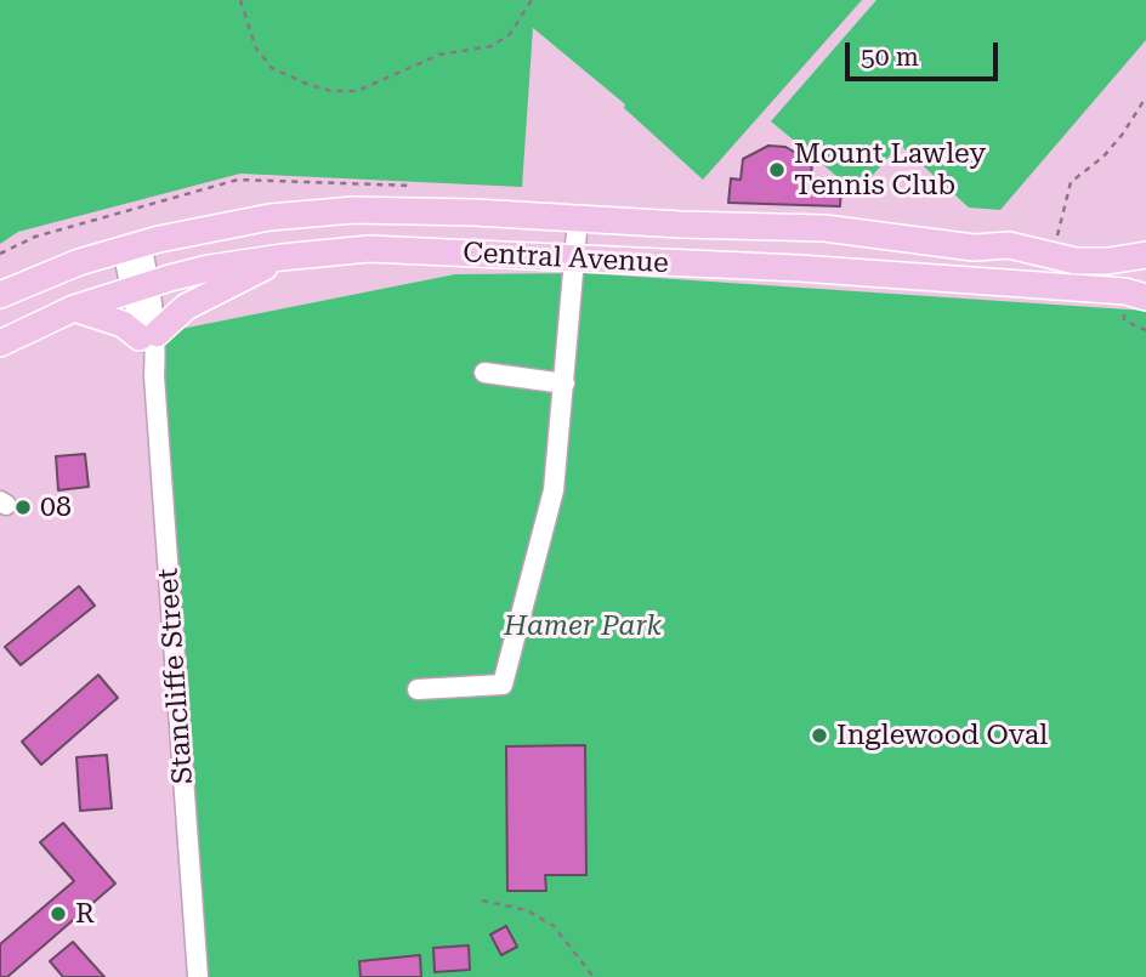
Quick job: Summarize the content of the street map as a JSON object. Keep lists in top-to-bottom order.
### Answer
{
  "streets": {
    "main road": ["Central Avenue"],
    "street": ["Stancliffe Street"]
  },
  "crossings": [
    ["Central Avenue", "Stancliffe Street"]
  ],
  "parks": ["Hamer Park"],
  "places": [
    "Mount Lawley Tennis Club",
    "08",
    "Inglewood Oval",
    "R"
  ],
  "scale_bar": "50 m"
}
